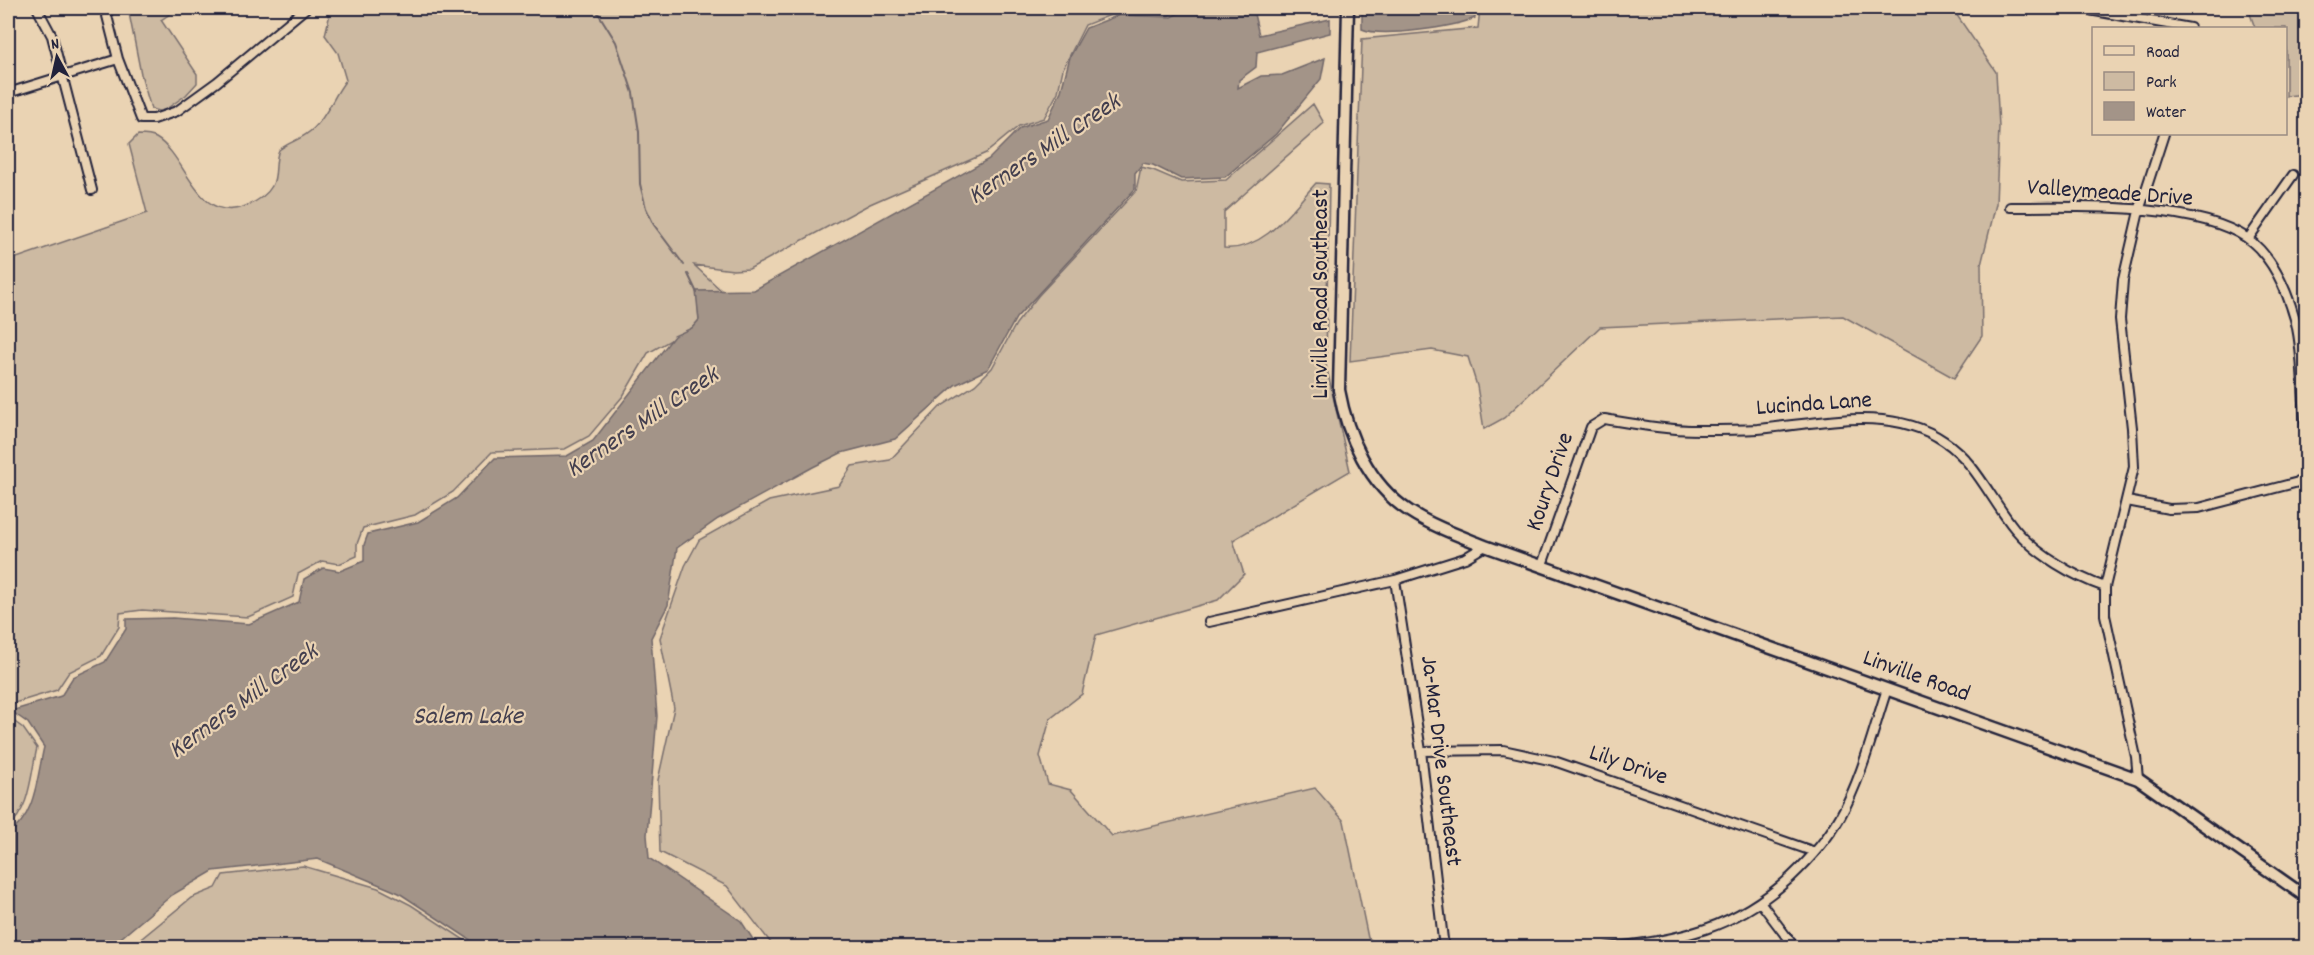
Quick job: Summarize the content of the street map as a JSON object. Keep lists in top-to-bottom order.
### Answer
{
  "streets": {
    "main road": ["Linville Road Southeast", "Linville Road"],
    "street": [
      "Valleymeade Drive",
      "Lucinda Lane",
      "Koury Drive",
      "Ja-Mar Drive Southeast",
      "Lily Drive"
    ]
  },
  "crossings": [
    ["Linville Road Southeast", "Linville Road"],
    ["Lucinda Lane", "Koury Drive"],
    ["Koury Drive", "Linville Road"],
    ["Ja-Mar Drive Southeast", "Lily Drive"]
  ],
  "water": ["Kerners Mill Creek", "Salem Lake"],
  "legend": ["Road", "Park", "Water"],
  "north": "top"
}
